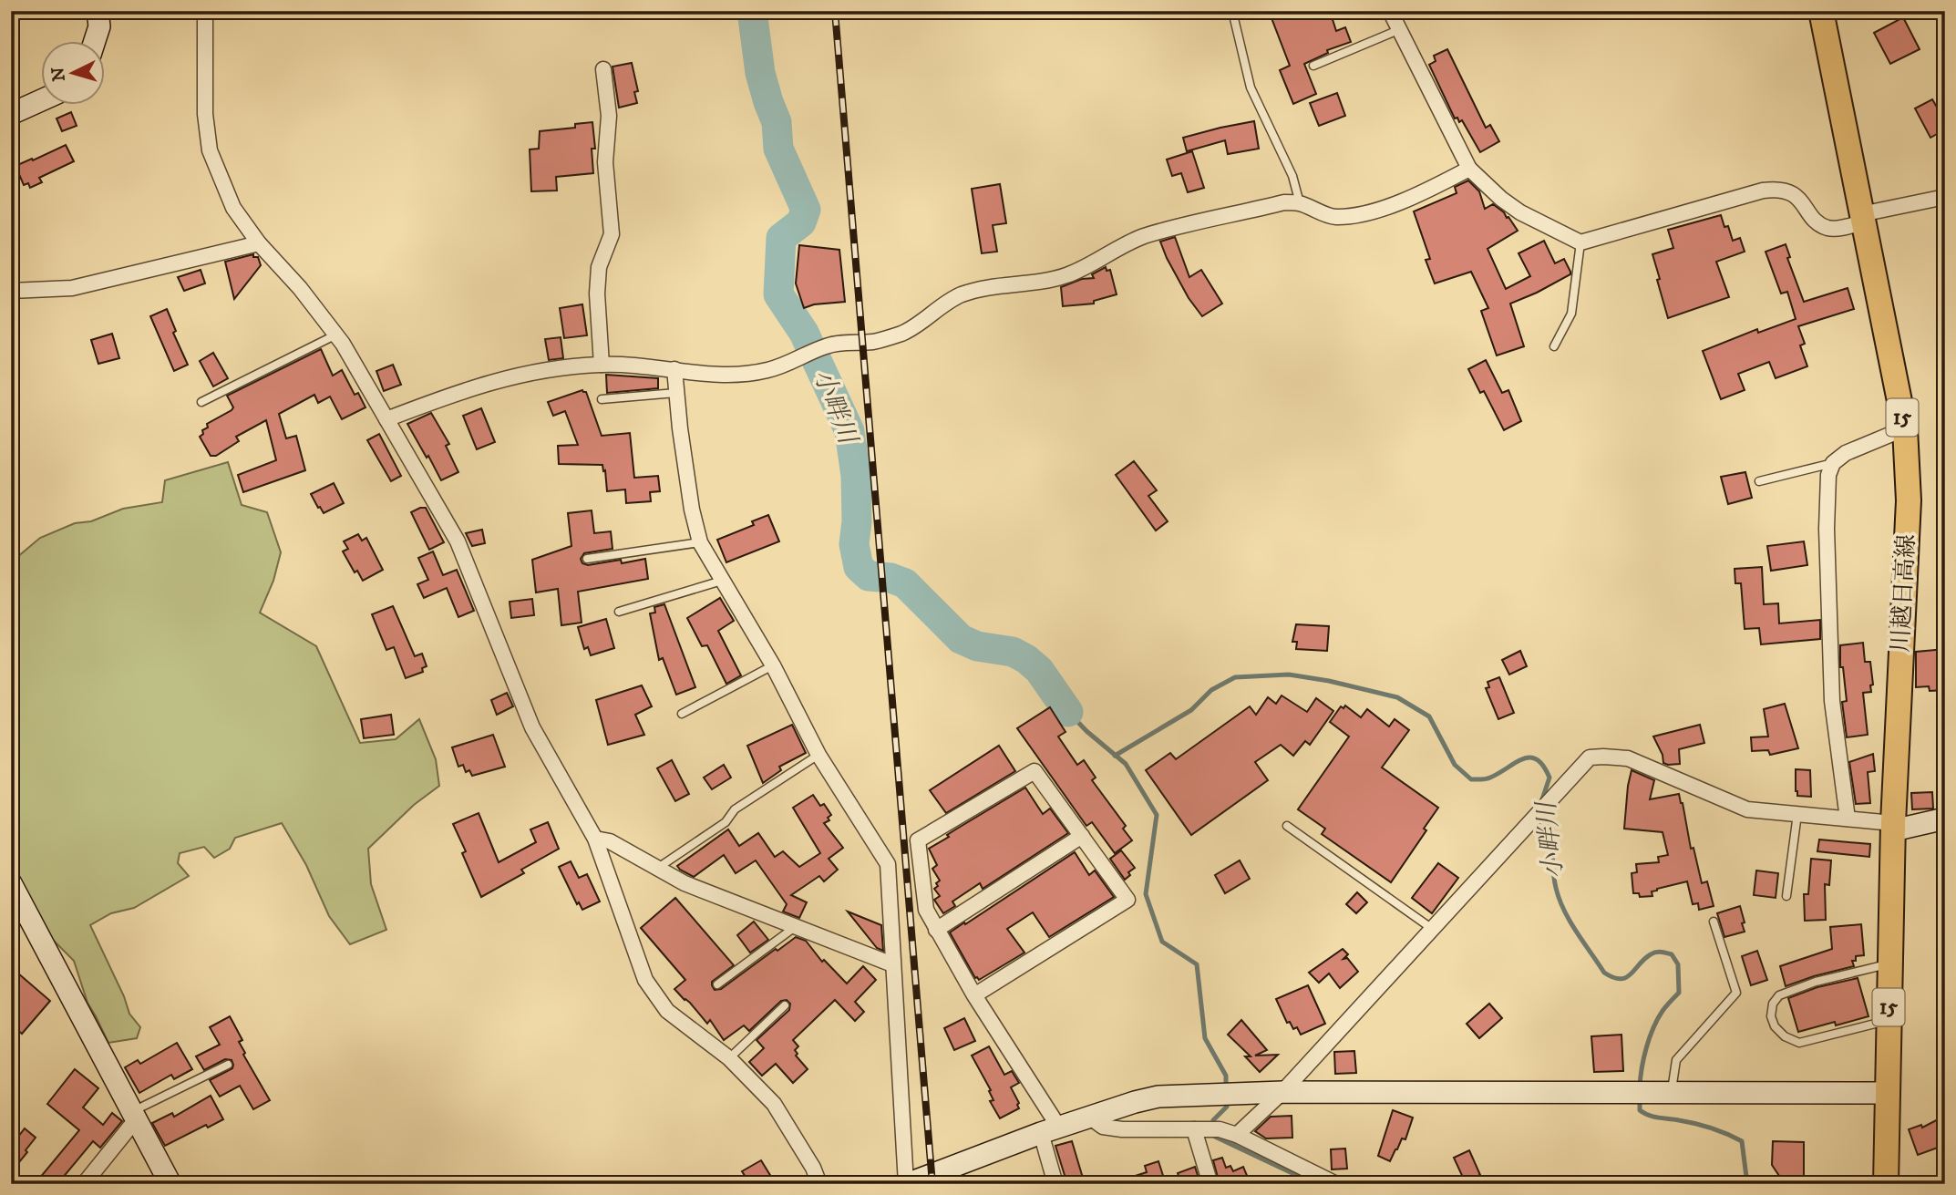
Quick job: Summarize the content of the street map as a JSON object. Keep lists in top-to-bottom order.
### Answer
{
  "streets": {
    "main road": ["15", "川越日高線"]
  },
  "water": ["小畔川"],
  "north": "left"
}
